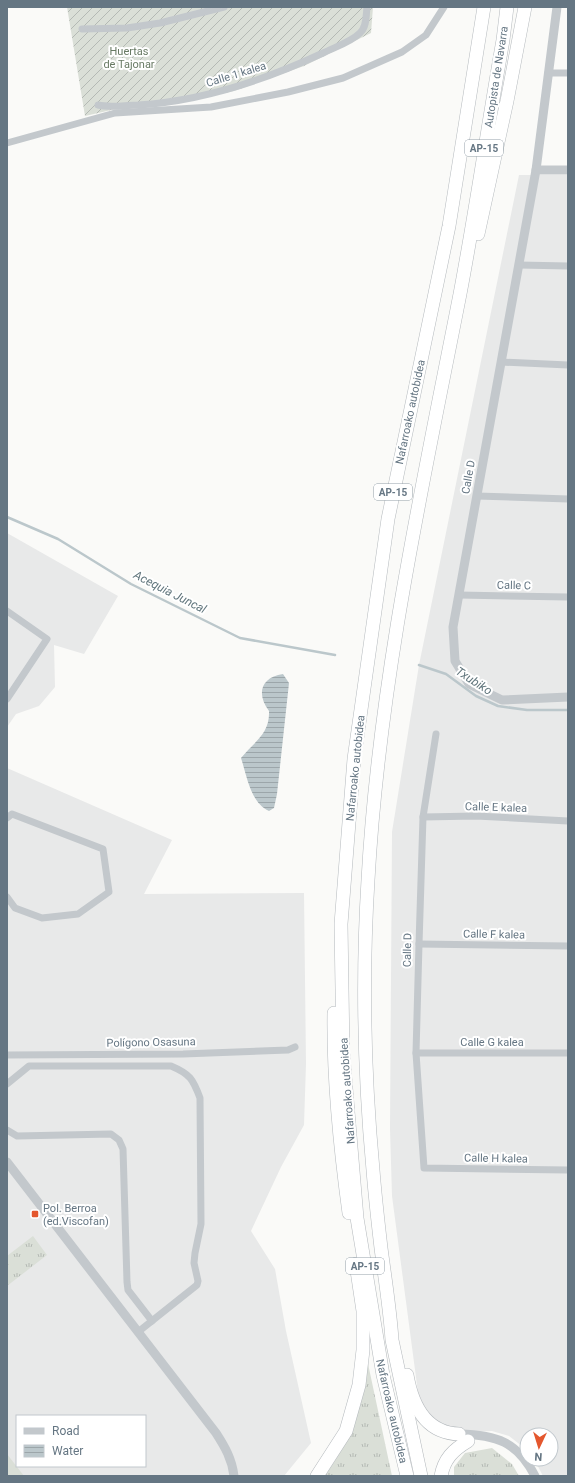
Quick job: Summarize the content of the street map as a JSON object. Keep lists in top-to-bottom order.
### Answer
{
  "streets": {
    "highway": ["Autopista de Navarra", "AP-15", "Nafarroako autobidea"],
    "street": [
      "Calle 1 kalea",
      "Calle D",
      "Calle C",
      "Calle E kalea",
      "Calle F kalea",
      "Polígono Osasuna",
      "Calle G kalea",
      "Calle H kalea"
    ]
  },
  "crossings": [
    ["Autopista de Navarra", "Nafarroako autobidea"],
    ["Calle D", "Calle C"],
    ["Calle D", "Calle E kalea"],
    ["Calle D", "Calle F kalea"],
    ["Calle D", "Calle G kalea"],
    ["Calle D", "Calle H kalea"]
  ],
  "water": ["Acequia Juncal", "Txubiko"],
  "parks": ["Huertas de Tajonar"],
  "places": {
    "transit": ["Pol. Berroa (ed.Viscofan)"]
  },
  "legend": ["Road", "Water"],
  "north": "bottom"
}
